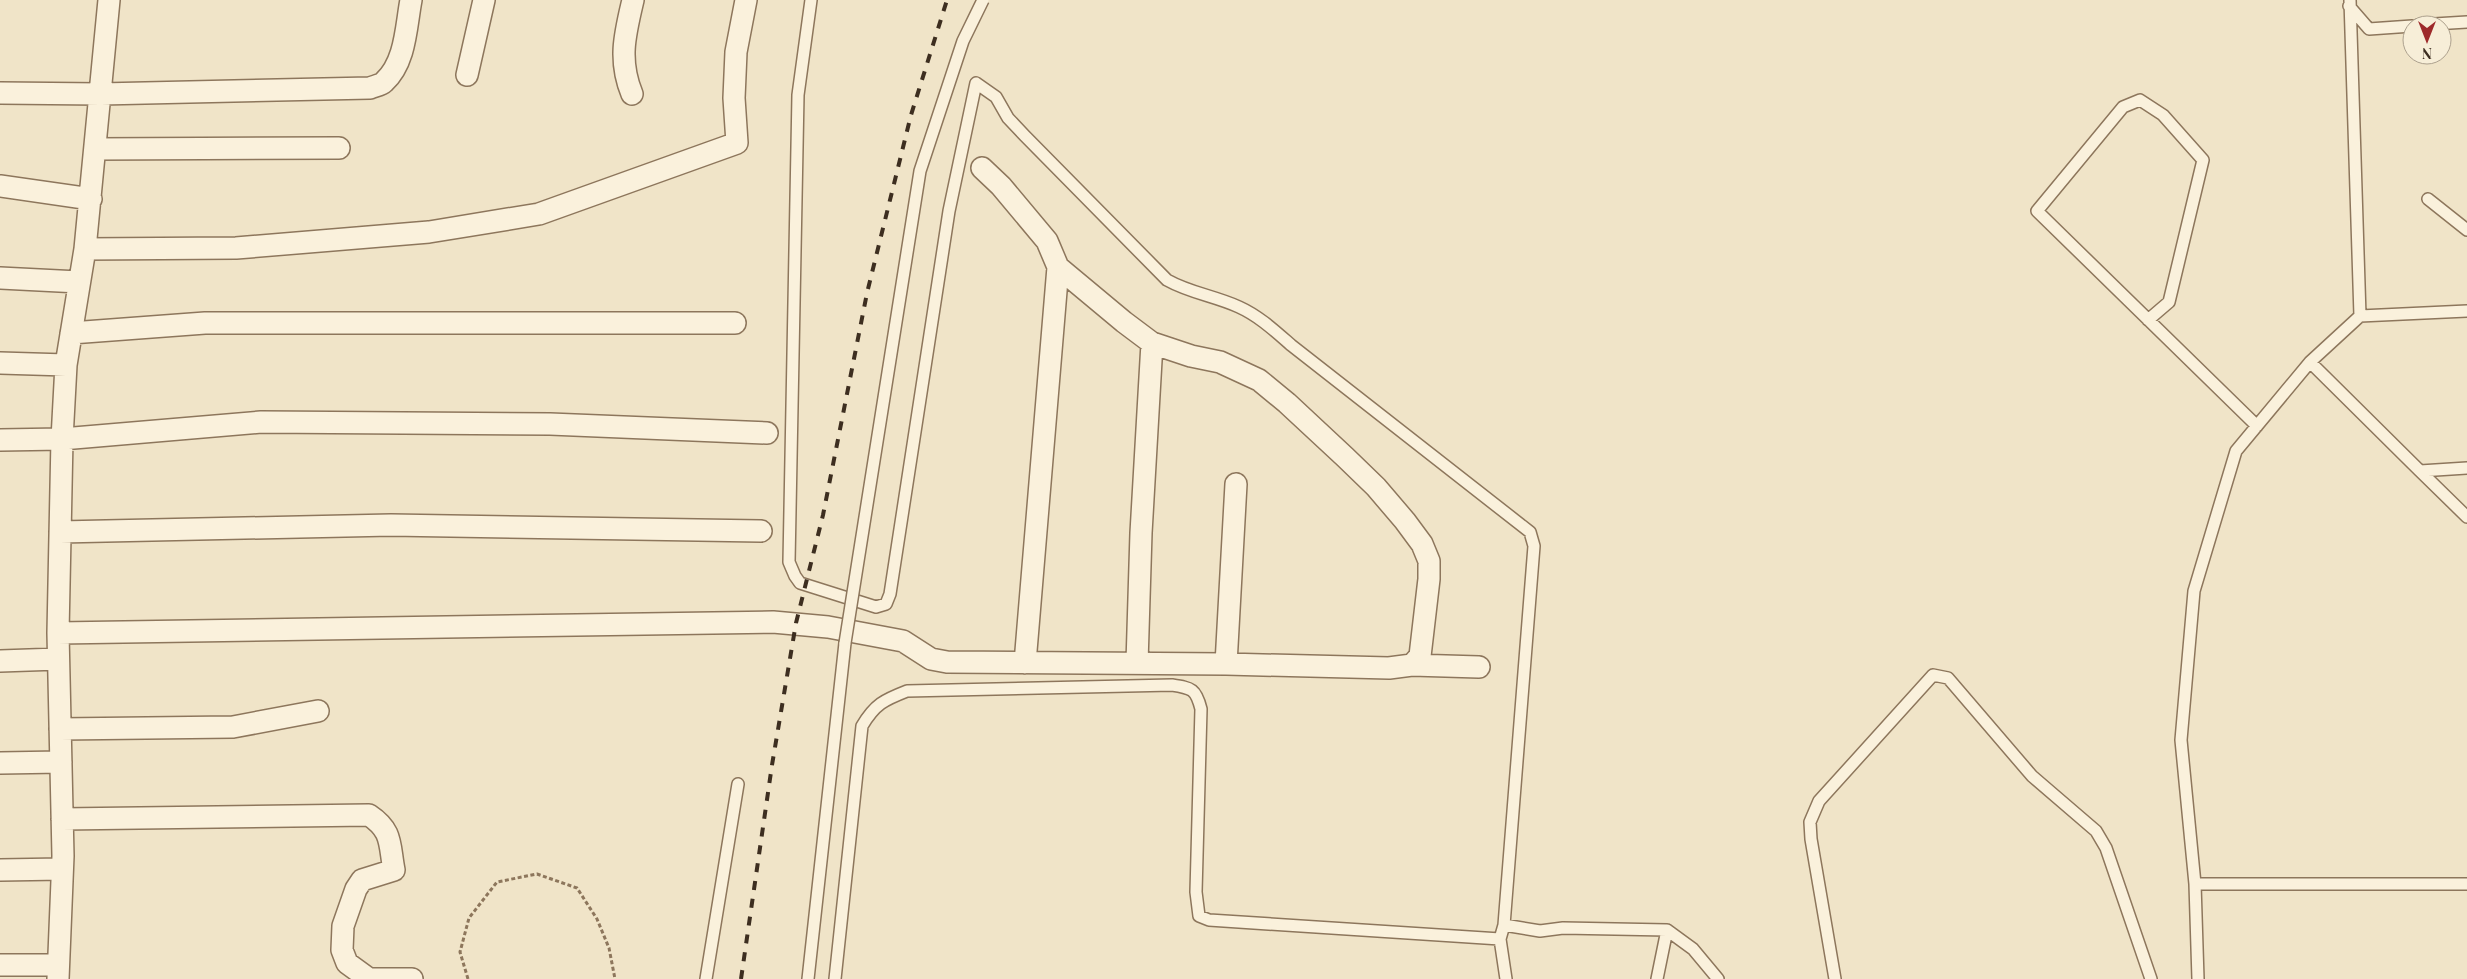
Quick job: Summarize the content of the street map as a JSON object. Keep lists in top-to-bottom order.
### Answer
{
  "north": "bottom"
}
